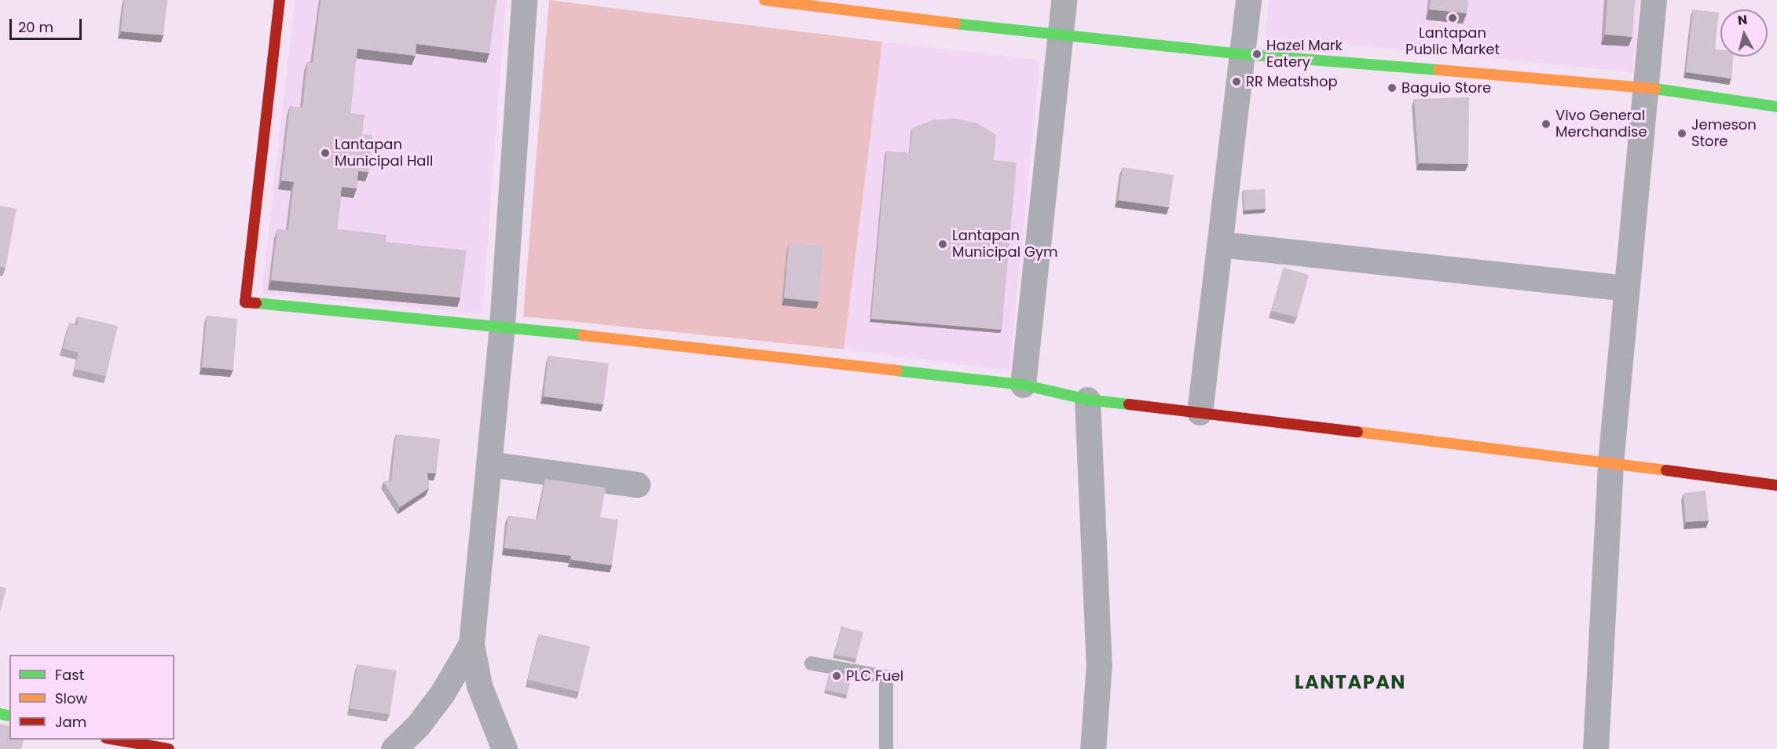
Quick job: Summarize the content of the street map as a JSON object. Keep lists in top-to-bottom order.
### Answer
{
  "districts": ["LANTAPAN"],
  "places": [
    "Lantapan Public Market",
    "Hazel Mark Eatery",
    "RR Meatshop",
    "Baguio Store",
    "Vivo General Merchandise",
    "Jemeson Store",
    "Lantapan Municipal Hall",
    "Lantapan Municipal Gym",
    "PLC Fuel"
  ],
  "legend": ["Fast", "Slow", "Jam"],
  "scale_bar": "20 m",
  "north": "top"
}
